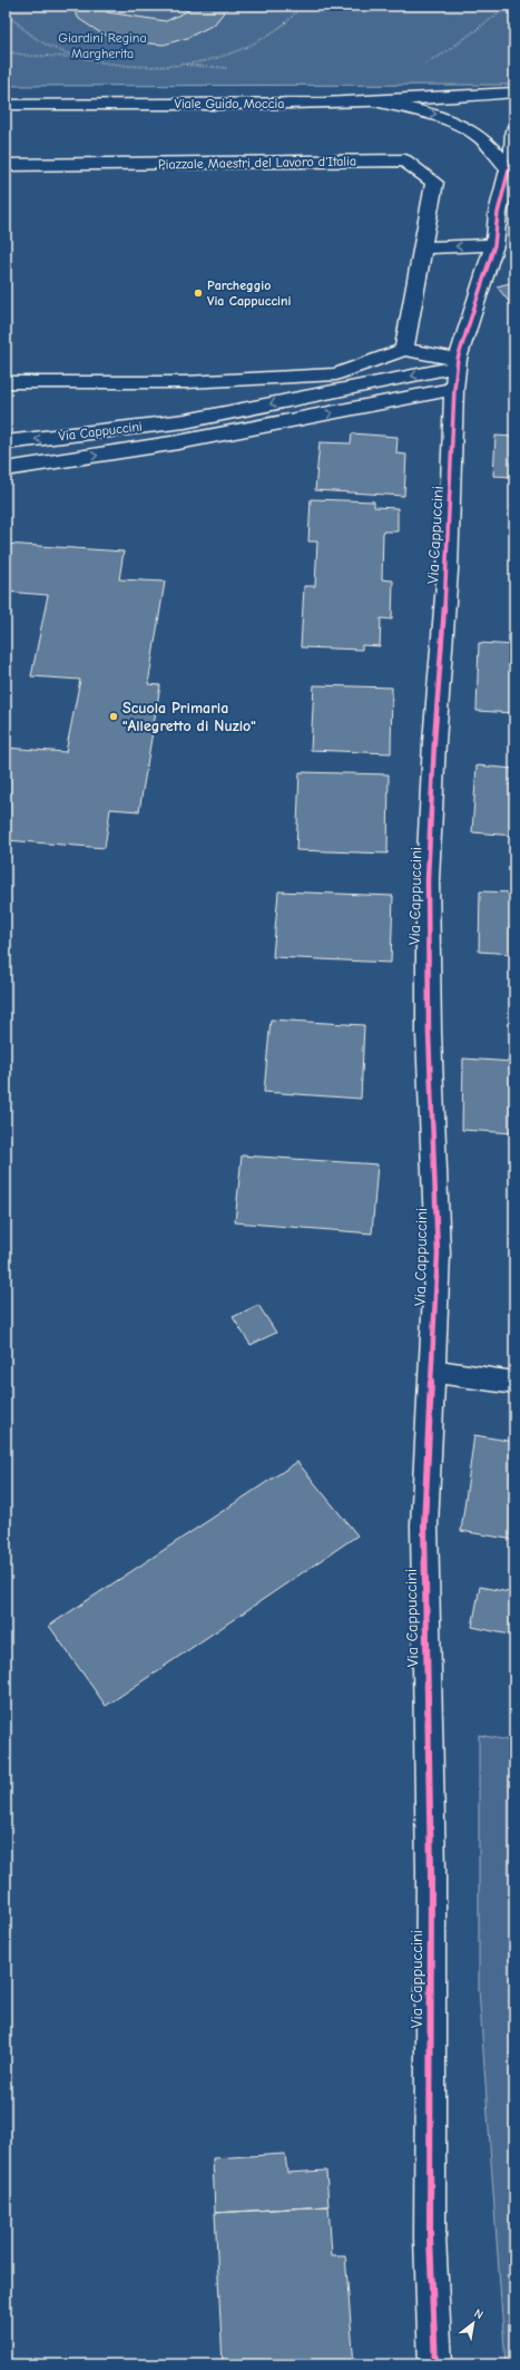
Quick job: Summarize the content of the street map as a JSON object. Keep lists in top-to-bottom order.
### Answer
{
  "streets": {
    "street": ["Viale Guido Moccia", "Piazzale Maestri del Lavoro d'Italia", "Via Cappuccini"]
  },
  "parks": ["Giardini Regina Margherita"],
  "places": ["Parcheggio Via Cappuccini", "Scuola Primaria \"Allegretto di Nuzio\""],
  "north": "top right"
}
